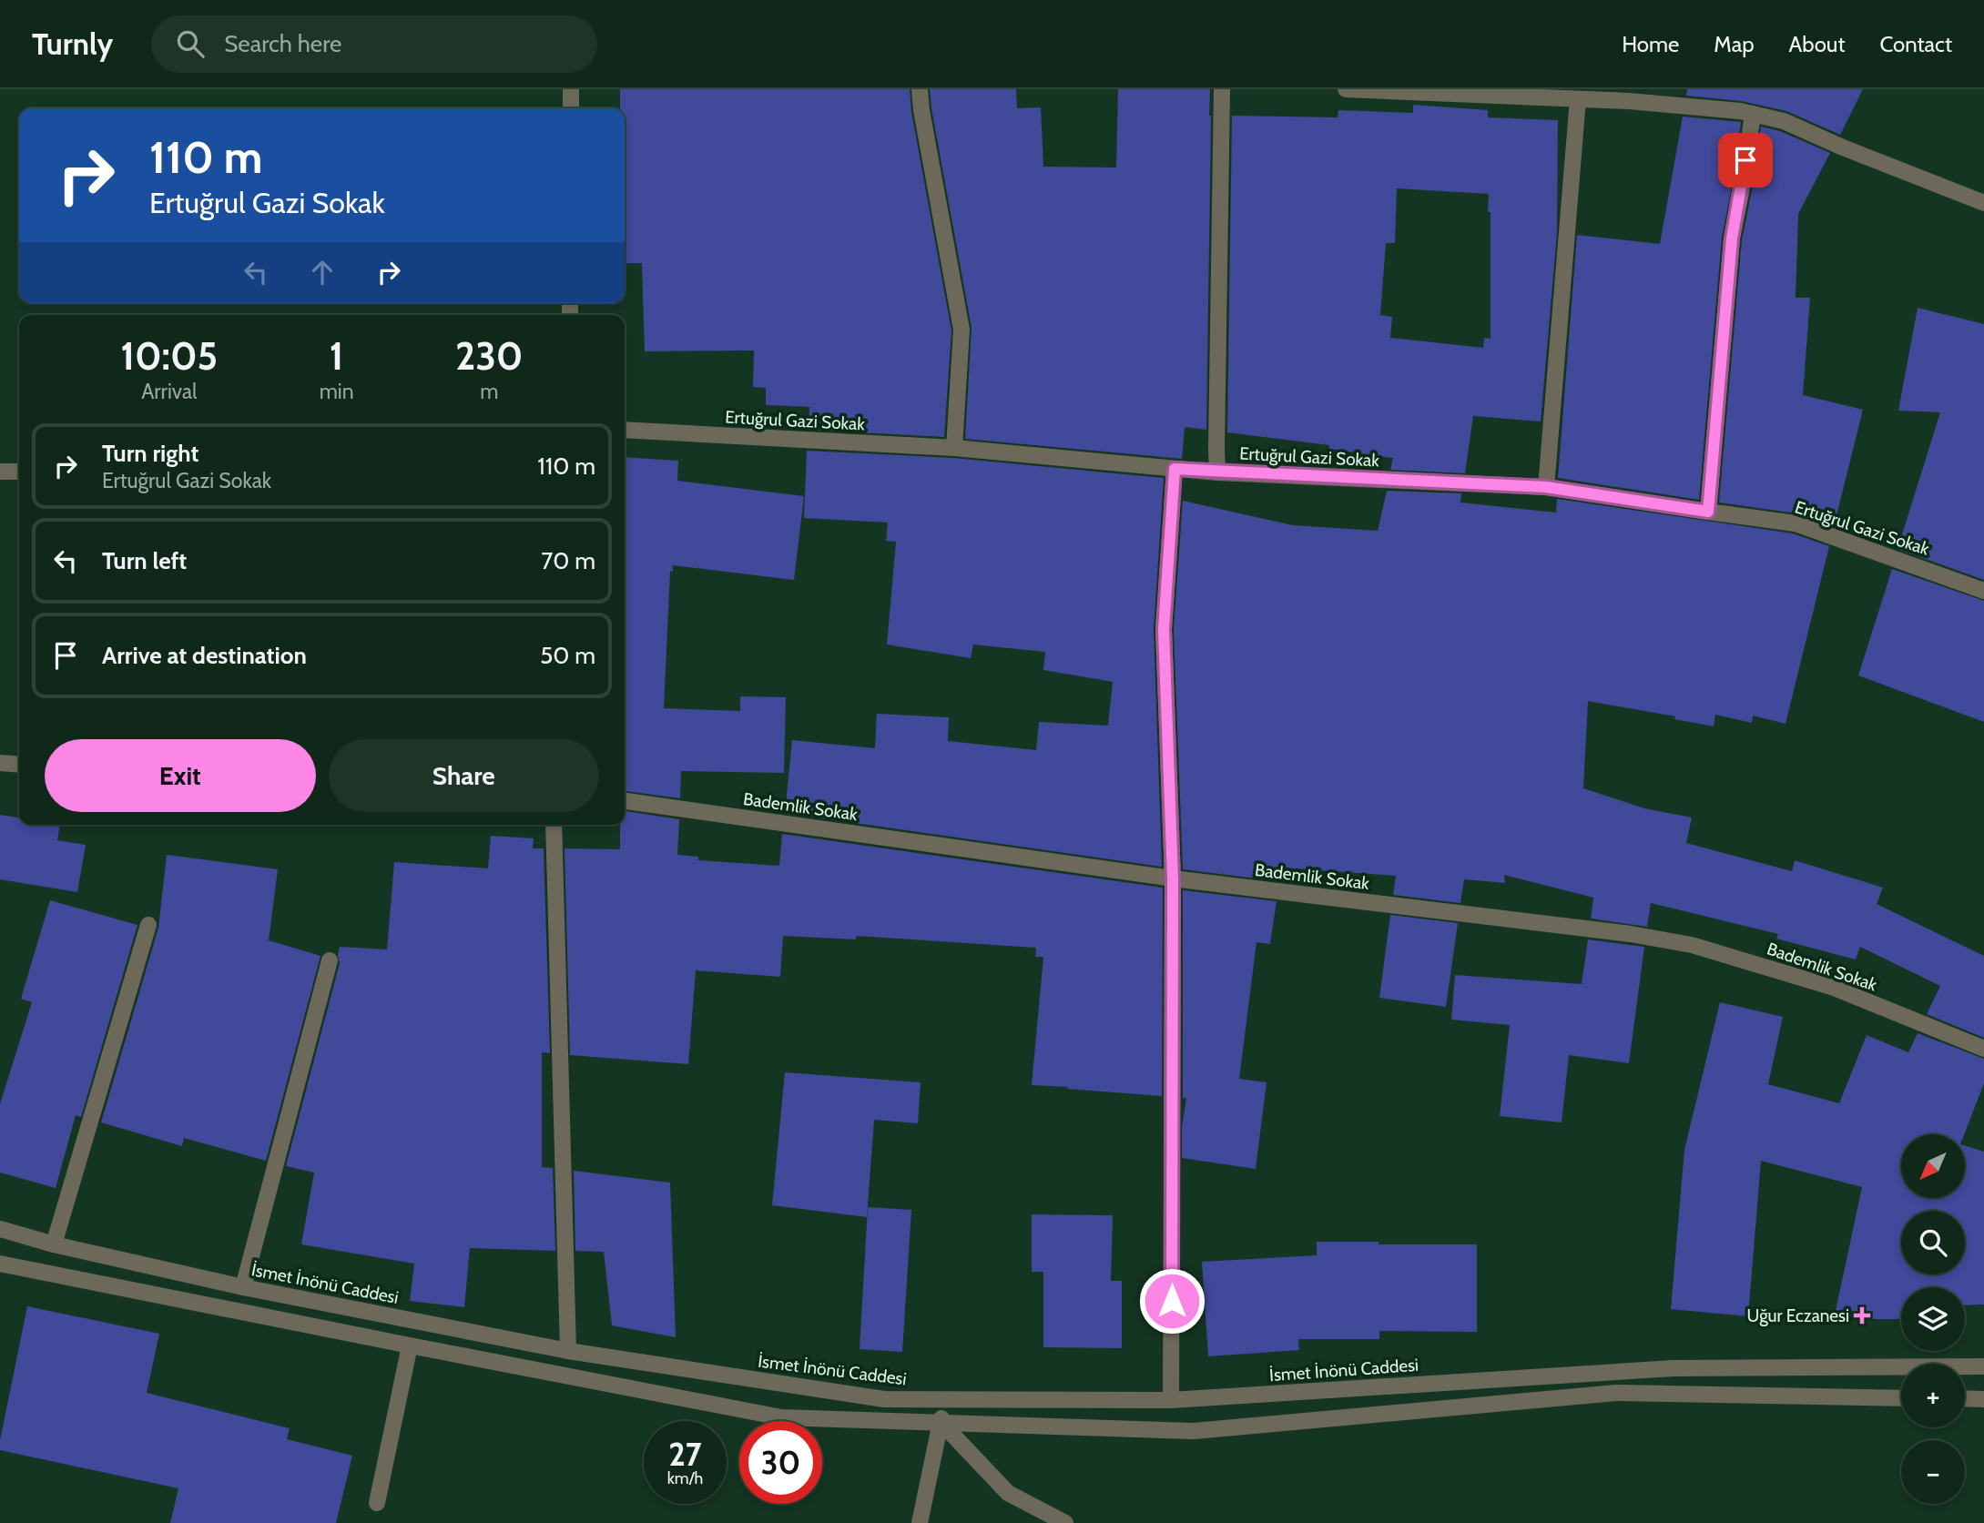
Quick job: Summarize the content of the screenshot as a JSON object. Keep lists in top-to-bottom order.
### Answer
{
  "streets": {
    "street": ["Ertuğrul Gazi Sokak", "Bademlik Sokak", "İsmet İnönü Caddesi"]
  },
  "places": {
    "health": ["Uğur Eczanesi"]
  },
  "north": "bottom left",
  "page": {
    "header": "Turnly",
    "search": "Search here",
    "nav": [
      "Home",
      "Map",
      "About",
      "Contact"
    ],
    "turn": ["110 m", "Ertuğrul Gazi Sokak"],
    "eta": [
      "10:05",
      "Arrival",
      "1",
      "min",
      "230",
      "m"
    ],
    "list": [
      {
        "name": "Turn right",
        "note": "Ertuğrul Gazi Sokak",
        "value": "110 m"
      },
      {
        "name": "Turn left",
        "value": "70 m"
      },
      {
        "name": "Arrive at destination",
        "value": "50 m"
      }
    ],
    "buttons": ["Exit", "Share"],
    "map_buttons": ["+", "−"],
    "speed": "27 km/h",
    "limit": "30"
  }
}
